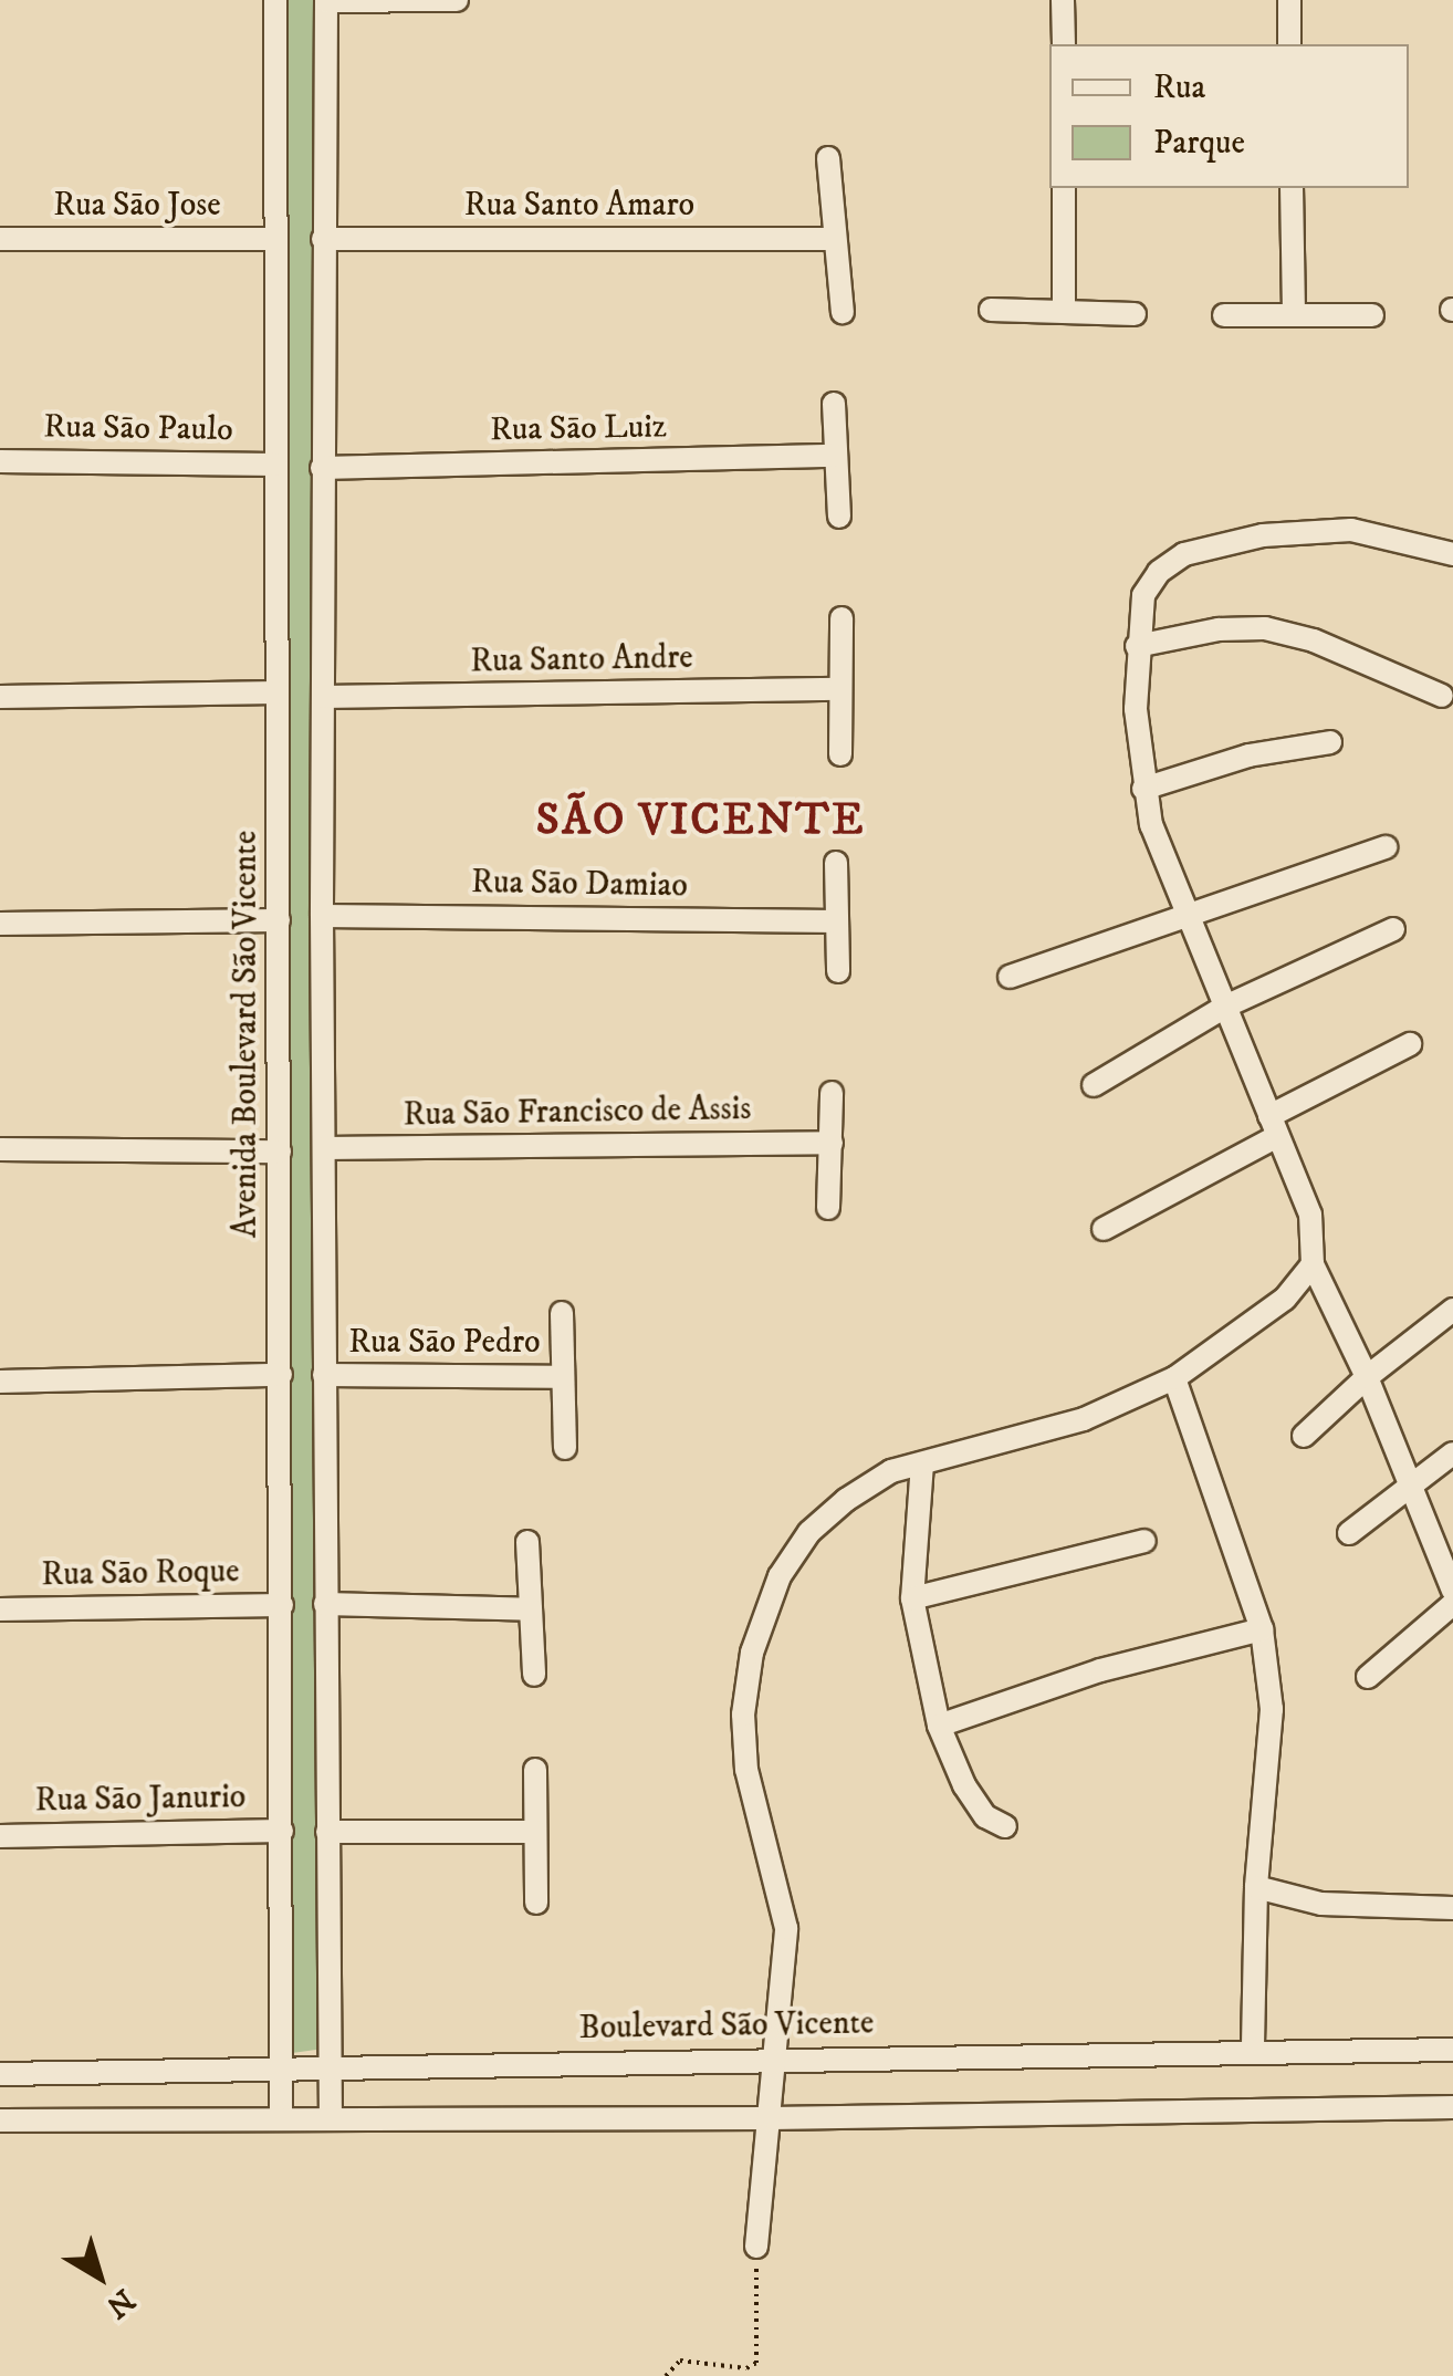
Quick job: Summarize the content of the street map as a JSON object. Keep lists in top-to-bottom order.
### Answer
{
  "streets": {
    "street": [
      "Rua Sāo Jose",
      "Rua Santo Amaro",
      "Rua Sāo Paulo",
      "Rua Sāo Luiz",
      "Rua Santo Andre",
      "Rua Sāo Damiao",
      "Avenida Boulevard São Vicente",
      "Rua Sāo Francisco de Assis",
      "Rua Sāo Pedro",
      "Rua Sāo Roque",
      "Rua Sāo Janurio",
      "Boulevard São Vicente"
    ]
  },
  "crossings": [
    ["Rua Sāo Jose", "Avenida Boulevard São Vicente"],
    ["Rua Sāo Paulo", "Avenida Boulevard São Vicente"],
    ["Avenida Boulevard São Vicente", "Rua Sāo Roque"],
    ["Avenida Boulevard São Vicente", "Rua Sāo Janurio"],
    ["Avenida Boulevard São Vicente", "Boulevard São Vicente"]
  ],
  "districts": ["SÃO VICENTE"],
  "legend": ["Rua", "Parque"],
  "north": "bottom right"
}
